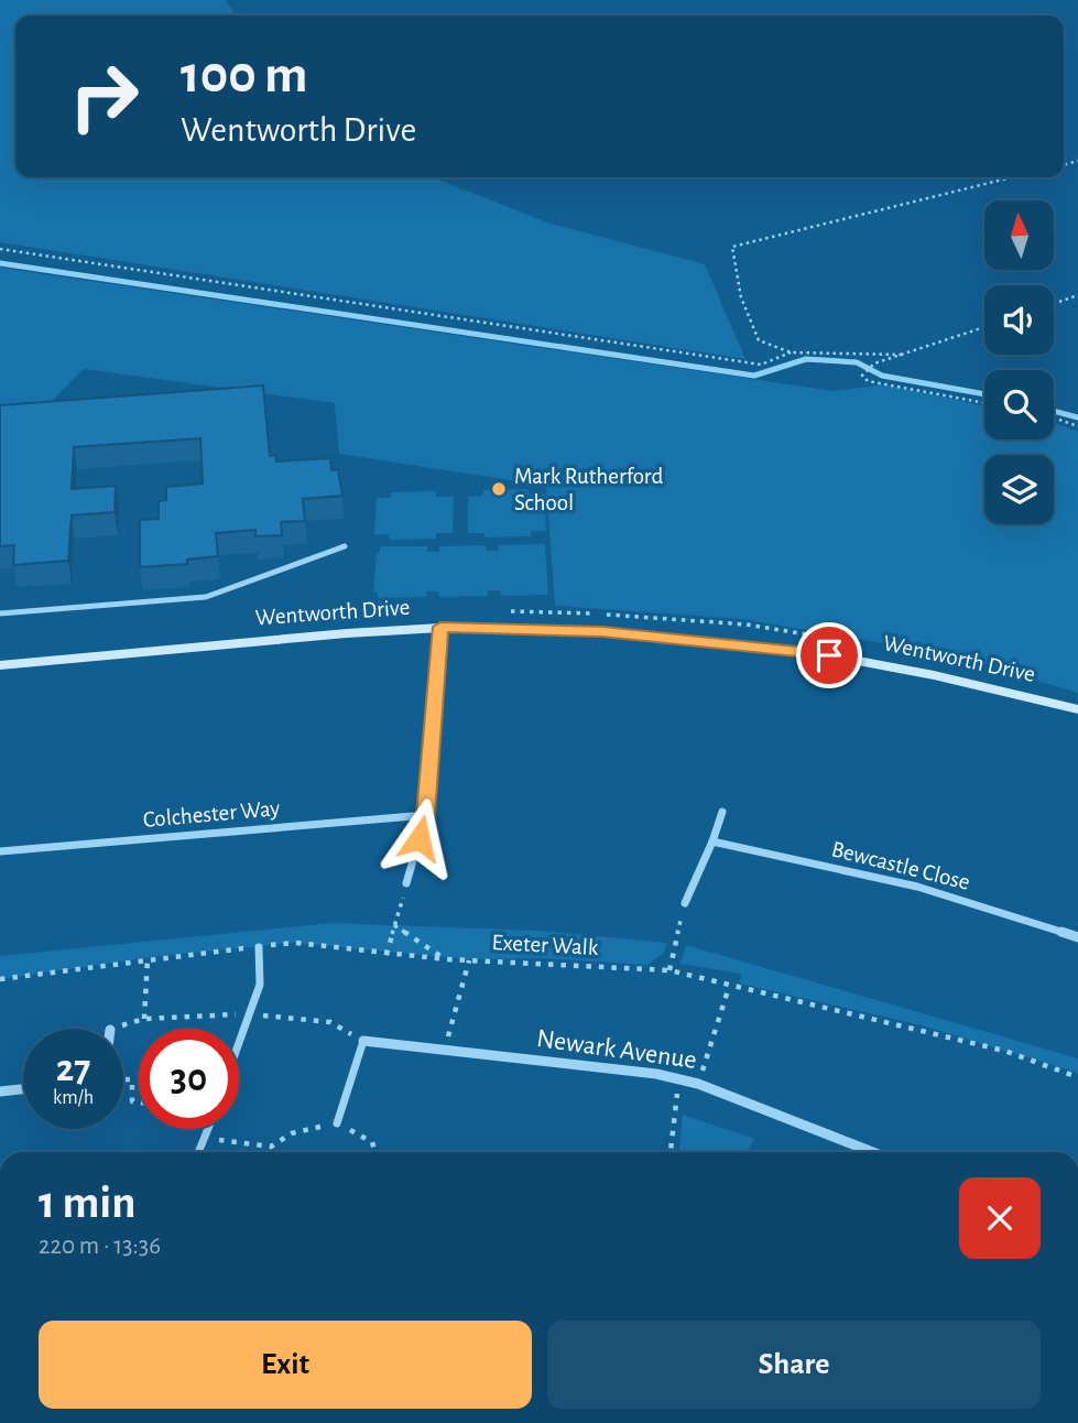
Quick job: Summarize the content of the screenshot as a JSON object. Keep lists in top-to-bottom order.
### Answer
{
  "streets": {
    "street": [
      "Wentworth Drive",
      "Colchester Way",
      "Bewcastle Close",
      "Newark Avenue"
    ],
    "path": ["Exeter Walk"]
  },
  "places": ["Mark Rutherford School"],
  "north": "top",
  "page": {
    "turn": ["100 m", "Wentworth Drive"],
    "speed": "27 km/h",
    "limit": "30",
    "heading": ["1 min", "220 m · 13:36"],
    "buttons": ["Exit", "Share"]
  }
}
